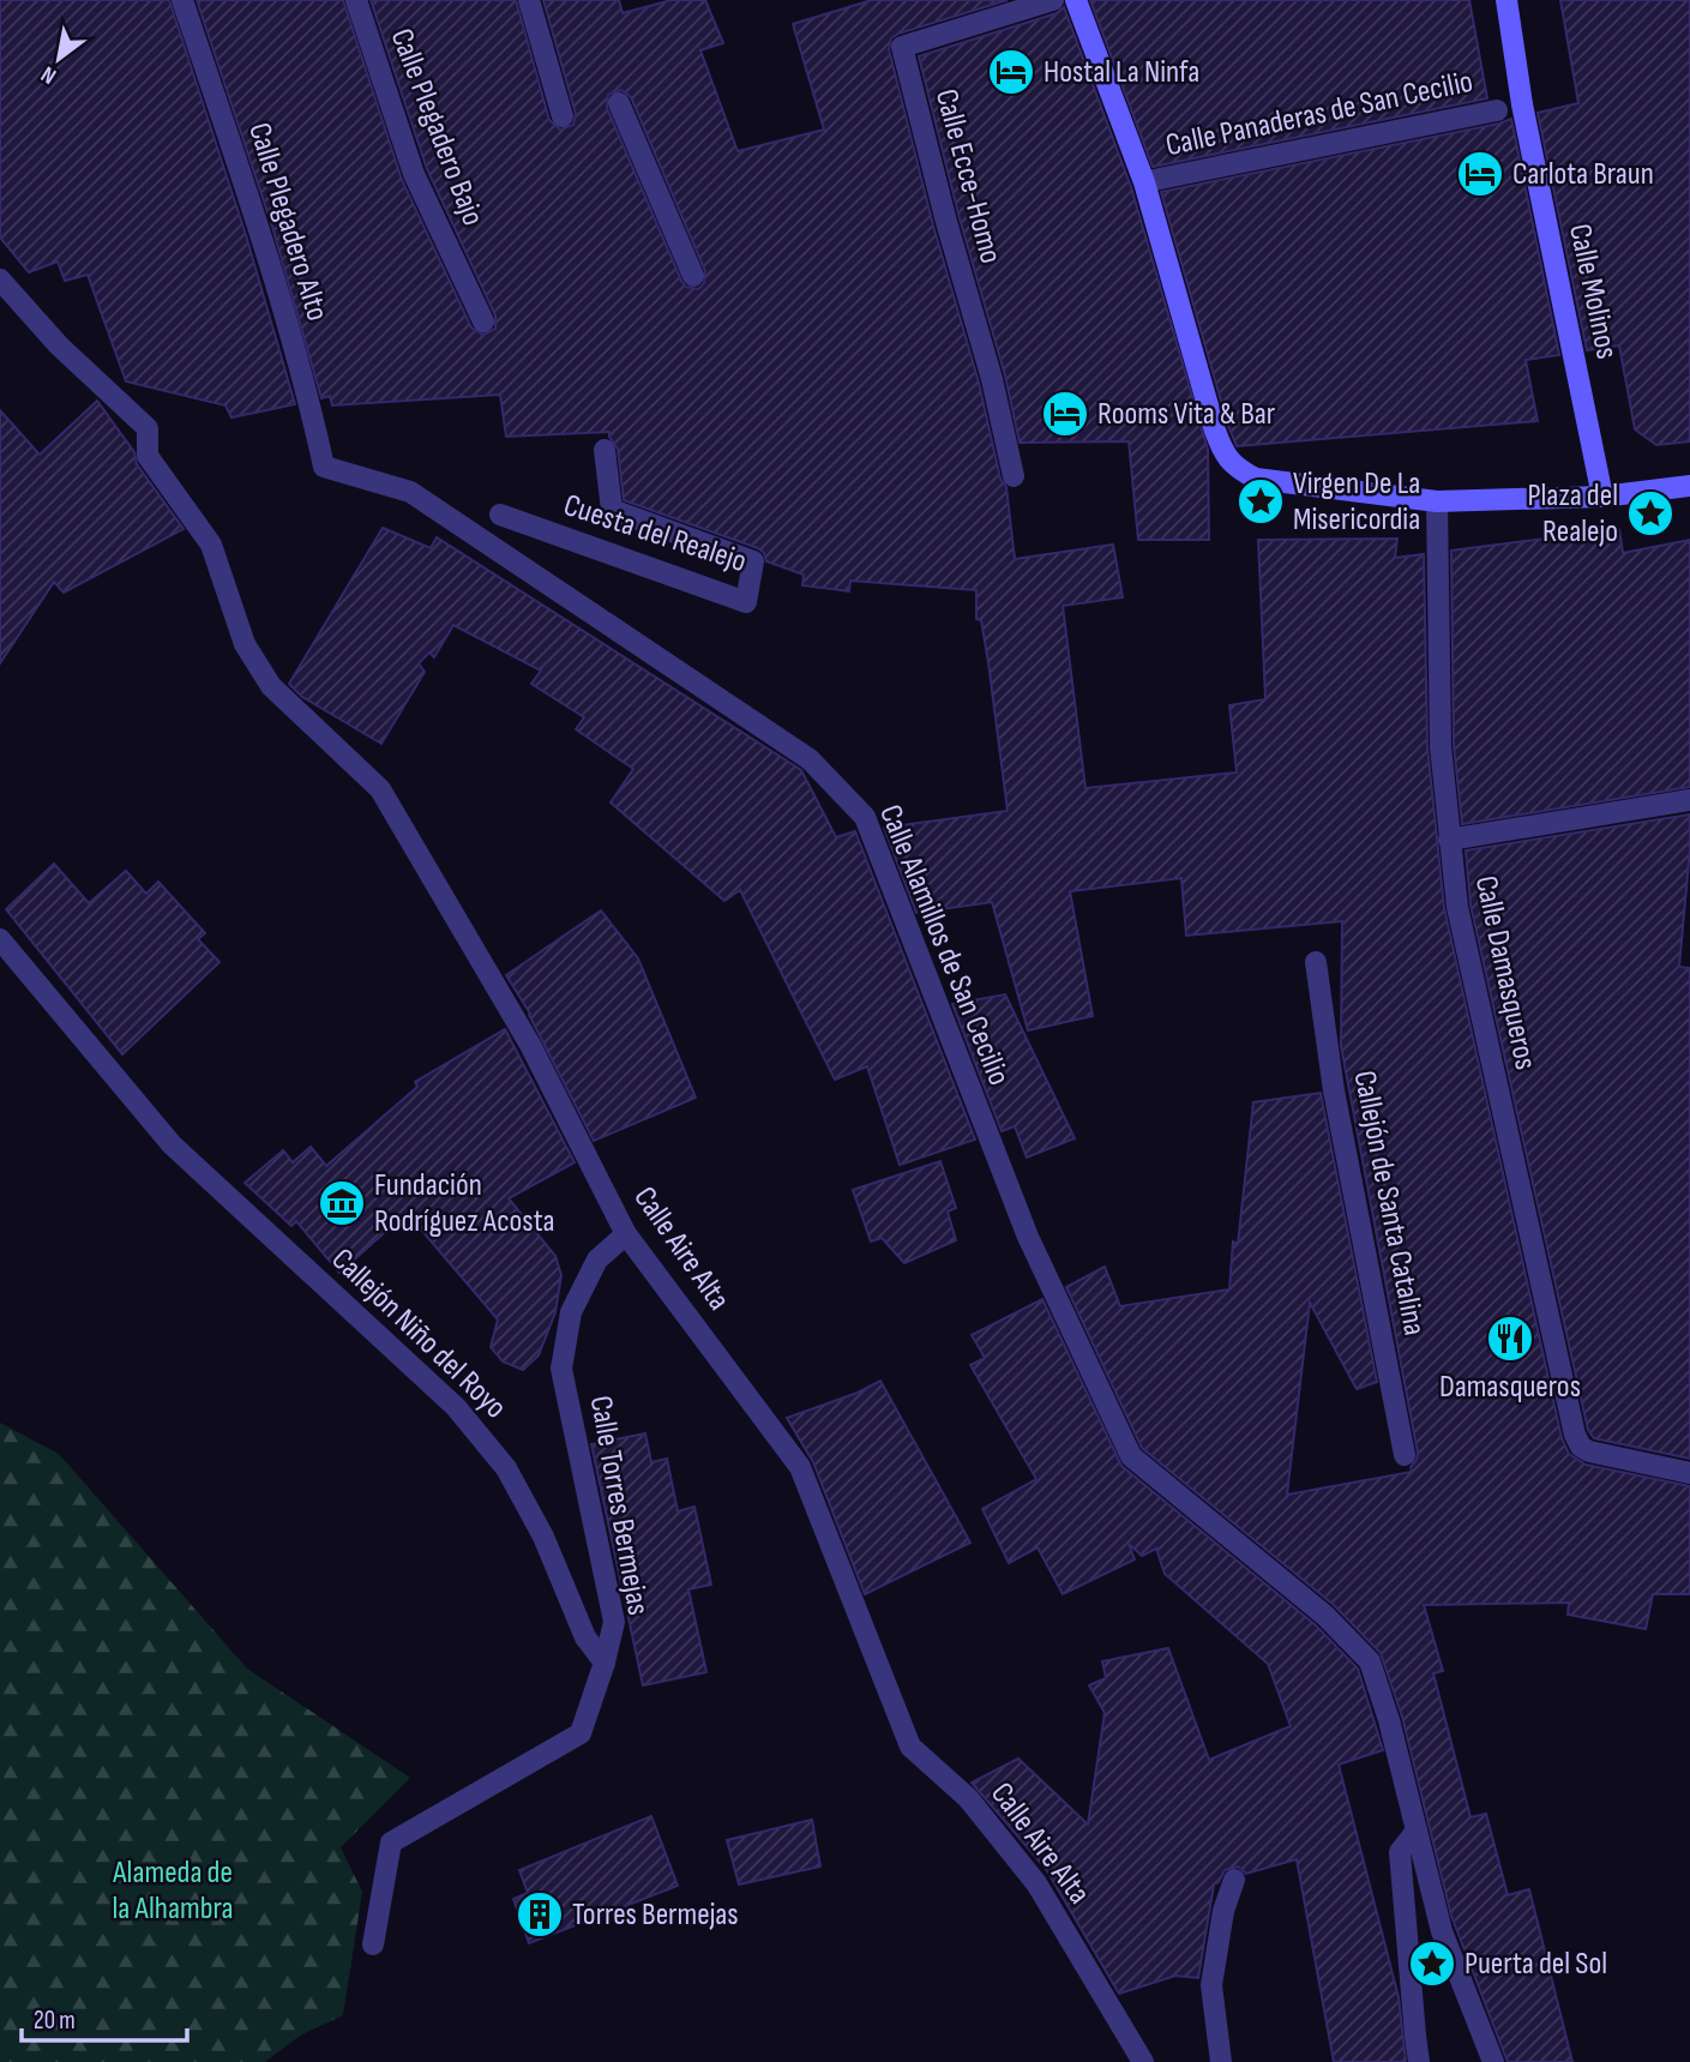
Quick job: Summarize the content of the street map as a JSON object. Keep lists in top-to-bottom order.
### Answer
{
  "streets": {
    "street": [
      "Calle Panaderas de San Cecilio",
      "Calle Plegadero Bajo",
      "Calle Ecce-Homo",
      "Calle Plegadero Alto",
      "Calle Molinos",
      "Cuesta del Realejo",
      "Calle Alamillos de San Cecilio",
      "Calle Damasqueros",
      "Callejón de Santa Catalina",
      "Calle Aire Alta",
      "Callejón Niño del Royo",
      "Calle Torres Bermejas"
    ]
  },
  "crossings": [
    ["Calle Plegadero Alto", "Calle Alamillos de San Cecilio"],
    ["Calle Aire Alta", "Calle Torres Bermejas"],
    ["Callejón Niño del Royo", "Calle Torres Bermejas"]
  ],
  "parks": ["Alameda de la Alhambra"],
  "places": {
    "hotel": ["Hostal La Ninfa", "Carlota Braun", "Rooms Vita & Bar"],
    "place": ["Virgen De La Misericordia", "Plaza del Realejo", "Puerta del Sol"],
    "museum": ["Fundación Rodríguez Acosta"],
    "restaurant": ["Damasqueros"],
    "building": ["Torres Bermejas"]
  },
  "scale_bar": "20 m",
  "north": "bottom left"
}
